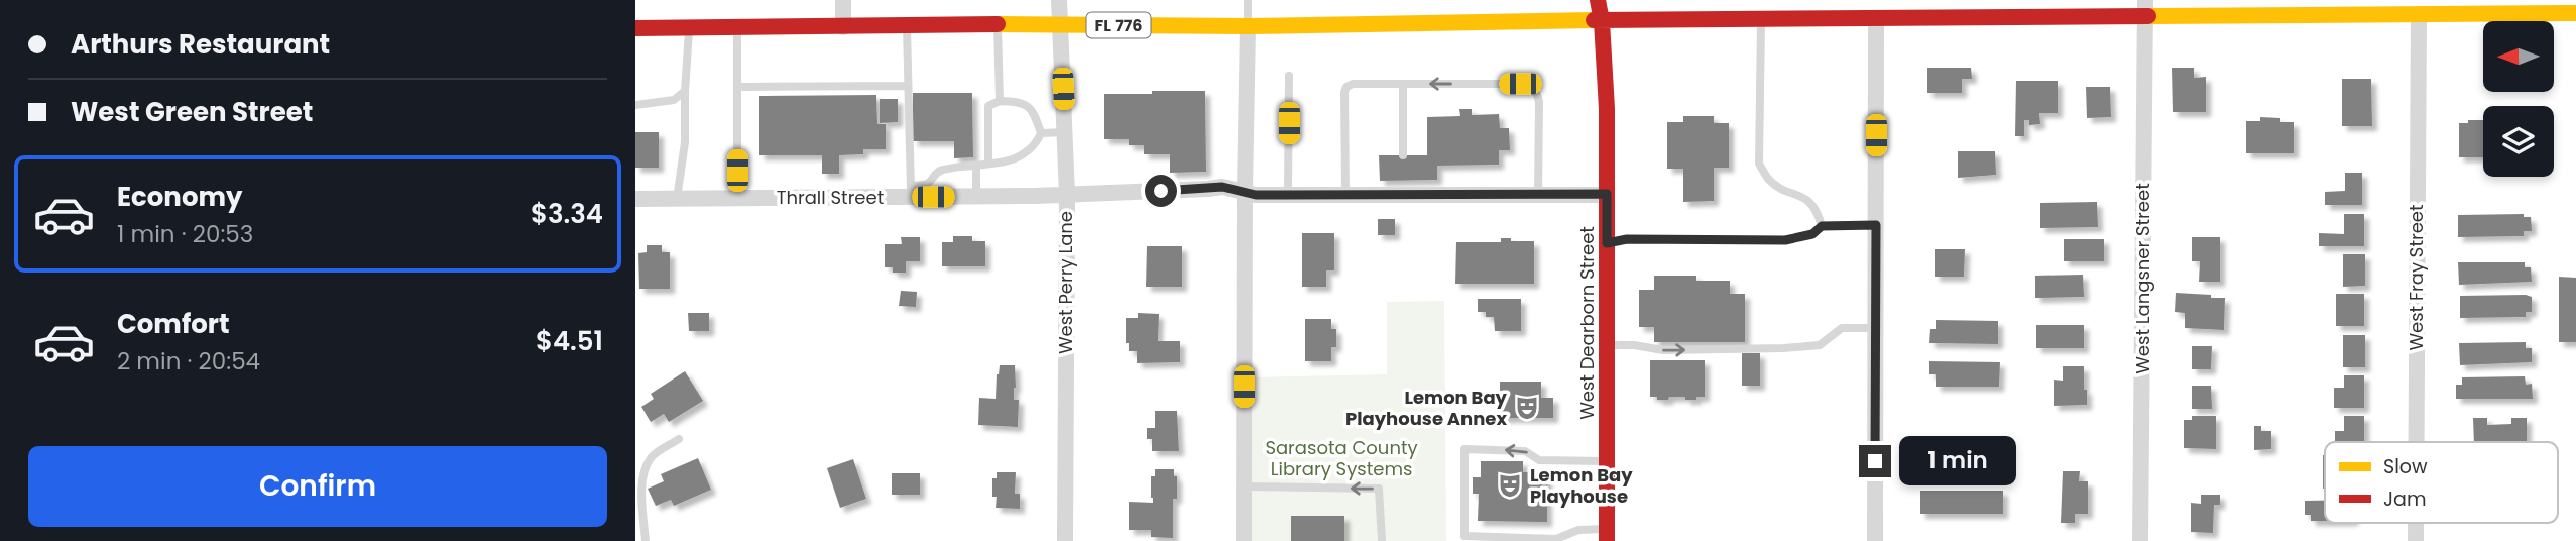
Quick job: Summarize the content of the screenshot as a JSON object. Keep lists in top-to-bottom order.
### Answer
{
  "streets": {
    "main road": ["FL 776", "West Dearborn Street"],
    "street": [
      "Thrall Street",
      "West Fray Street",
      "West Langsner Street",
      "West Perry Lane"
    ]
  },
  "crossings": [
    ["FL 776", "West Fray Street"],
    ["FL 776", "West Langsner Street"],
    ["FL 776", "West Perry Lane"],
    ["FL 776", "West Dearborn Street"],
    ["Thrall Street", "West Perry Lane"],
    ["Thrall Street", "West Dearborn Street"]
  ],
  "parks": ["Sarasota County Library Systems"],
  "places": {
    "theatre": ["Lemon Bay Playhouse Annex", "Lemon Bay Playhouse"]
  },
  "legend": ["Slow", "Jam"],
  "north": "left",
  "page": {
    "banner": ["Arthurs Restaurant", "West Green Street"],
    "list": [
      {
        "name": "Economy",
        "note": "1 min · 20:53",
        "value": "$3.34"
      },
      {
        "name": "Comfort",
        "note": "2 min · 20:54",
        "value": "$4.51"
      }
    ],
    "buttons": "Confirm",
    "bubble": "1 min"
  }
}
